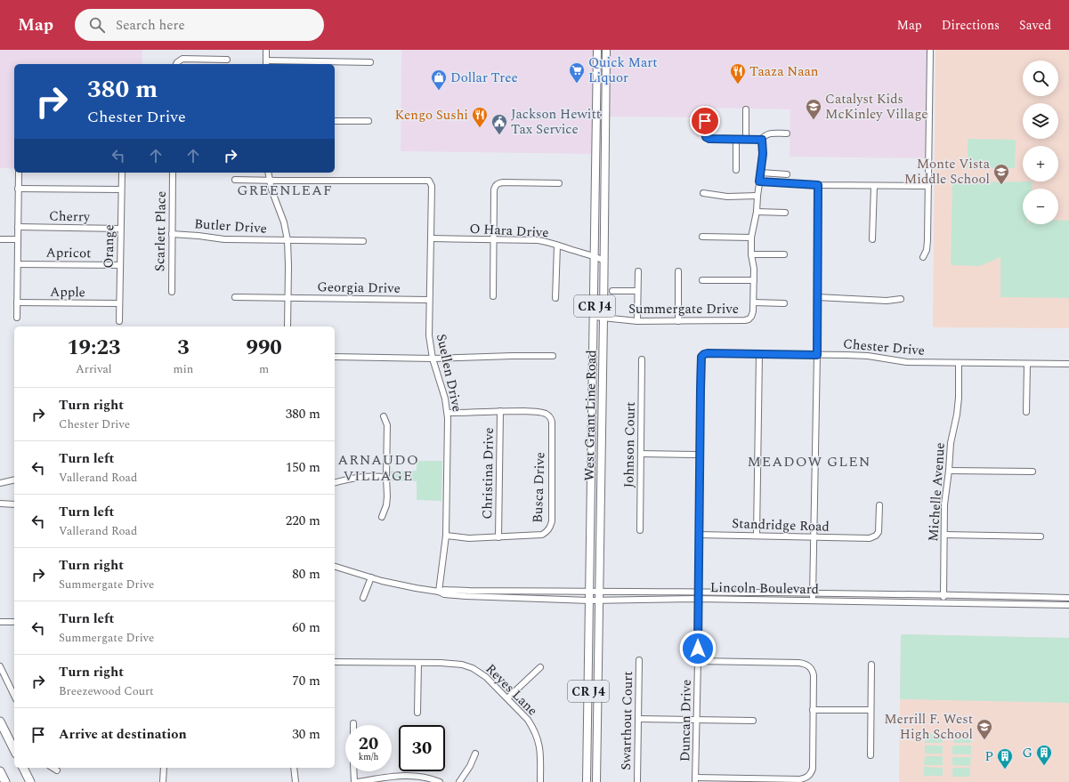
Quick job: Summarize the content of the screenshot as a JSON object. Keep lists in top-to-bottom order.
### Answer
{
  "streets": {
    "main road": ["CR J4", "West Grant Line Road"],
    "street": [
      "Cherry",
      "Butler Drive",
      "O Hara Drive",
      "Scarlett Place",
      "Orange",
      "Apricot",
      "Georgia Drive",
      "Apple",
      "Summergate Drive",
      "Chester Drive",
      "Suellen Drive",
      "Johnson Court",
      "Christina Drive",
      "Busca Drive",
      "Michelle Avenue",
      "Standridge Road",
      "Lincoln Boulevard",
      "Reyes Lane",
      "Swarthout Court",
      "Duncan Drive"
    ]
  },
  "crossings": [
    ["Cherry", "Orange"],
    ["Butler Drive", "Scarlett Place"],
    ["O Hara Drive", "Suellen Drive"],
    ["O Hara Drive", "West Grant Line Road"],
    ["Orange", "Apricot"],
    ["Orange", "Apple"],
    ["Georgia Drive", "Suellen Drive"],
    ["Summergate Drive", "West Grant Line Road"],
    ["Chester Drive", "Michelle Avenue"],
    ["Chester Drive", "Duncan Drive"],
    ["Suellen Drive", "Lincoln Boulevard"],
    ["West Grant Line Road", "Lincoln Boulevard"],
    ["Christina Drive", "Busca Drive"],
    ["Michelle Avenue", "Lincoln Boulevard"],
    ["Standridge Road", "Duncan Drive"],
    ["Lincoln Boulevard", "Duncan Drive"]
  ],
  "districts": ["GREENLEAF", "ARNAUDO VILLAGE", "MEADOW GLEN"],
  "places": {
    "supermarket": ["Quick Mart Liquor"],
    "restaurant": ["Taaza Naan", "Kengo Sushi"],
    "shop": ["Dollar Tree"],
    "school or university": ["Catalyst Kids McKinley Village", "Monte Vista Middle School", "Merrill F. West High School"],
    "public building": ["Jackson Hewitt Tax Service"],
    "building": ["G", "P"]
  },
  "page": {
    "header": "Map",
    "search": "Search here",
    "nav": ["Map", "Directions", "Saved"],
    "map_buttons": ["+", "−"],
    "turn": ["380 m", "Chester Drive"],
    "eta": [
      "19:23",
      "Arrival",
      "3",
      "min",
      "990",
      "m"
    ],
    "list": [
      {
        "name": "Turn right",
        "note": "Chester Drive",
        "value": "380 m"
      },
      {
        "name": "Turn left",
        "note": "Vallerand Road",
        "value": "150 m"
      },
      {
        "name": "Turn left",
        "note": "Vallerand Road",
        "value": "220 m"
      },
      {
        "name": "Turn right",
        "note": "Summergate Drive",
        "value": "80 m"
      },
      {
        "name": "Turn left",
        "note": "Summergate Drive",
        "value": "60 m"
      },
      {
        "name": "Turn right",
        "note": "Breezewood Court",
        "value": "70 m"
      },
      {
        "name": "Arrive at destination",
        "value": "30 m"
      }
    ],
    "speed": "20 km/h",
    "limit": "30"
  }
}
